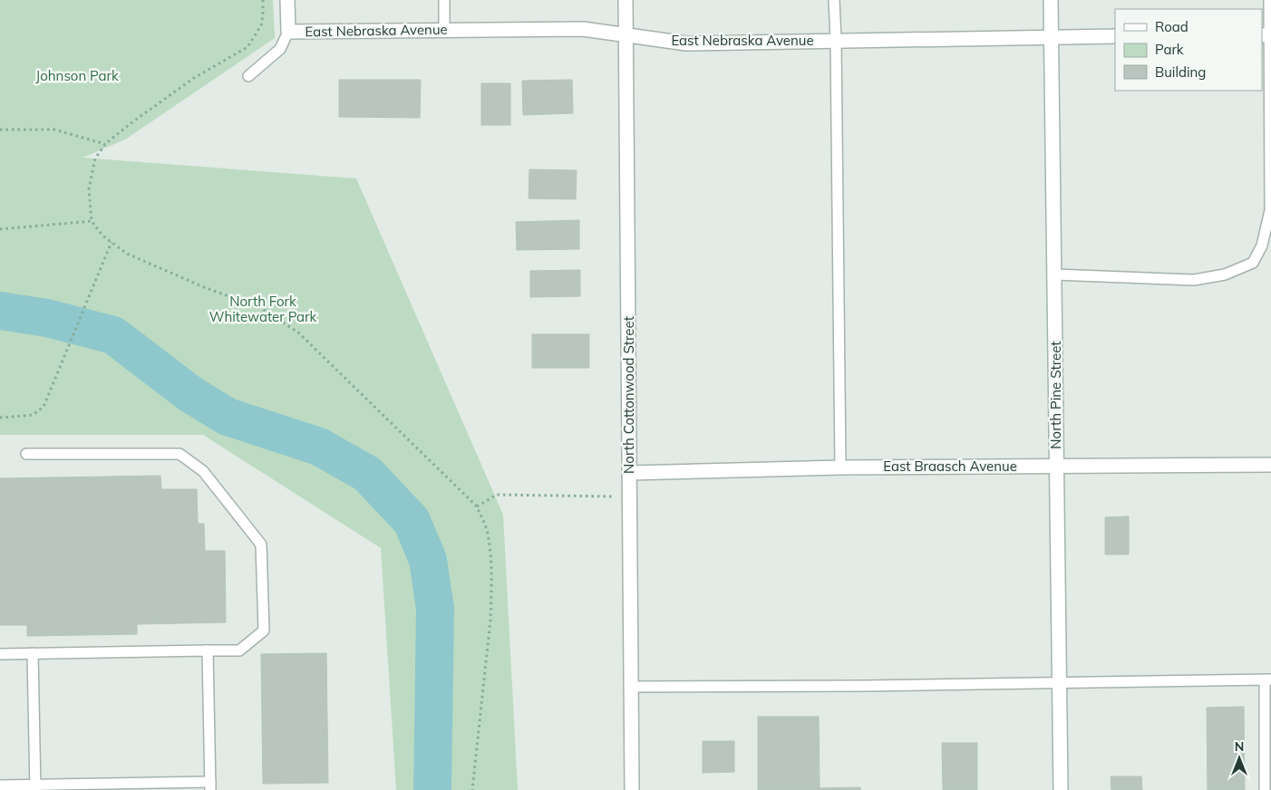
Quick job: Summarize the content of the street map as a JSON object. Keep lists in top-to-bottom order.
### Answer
{
  "streets": {
    "street": [
      "East Nebraska Avenue",
      "North Cottonwood Street",
      "North Pine Street",
      "East Braasch Avenue"
    ]
  },
  "crossings": [
    ["East Nebraska Avenue", "North Cottonwood Street"],
    ["East Nebraska Avenue", "North Pine Street"],
    ["North Cottonwood Street", "East Braasch Avenue"],
    ["North Pine Street", "East Braasch Avenue"]
  ],
  "parks": ["Johnson Park", "North Fork Whitewater Park"],
  "legend": ["Road", "Park", "Building"],
  "north": "top"
}
